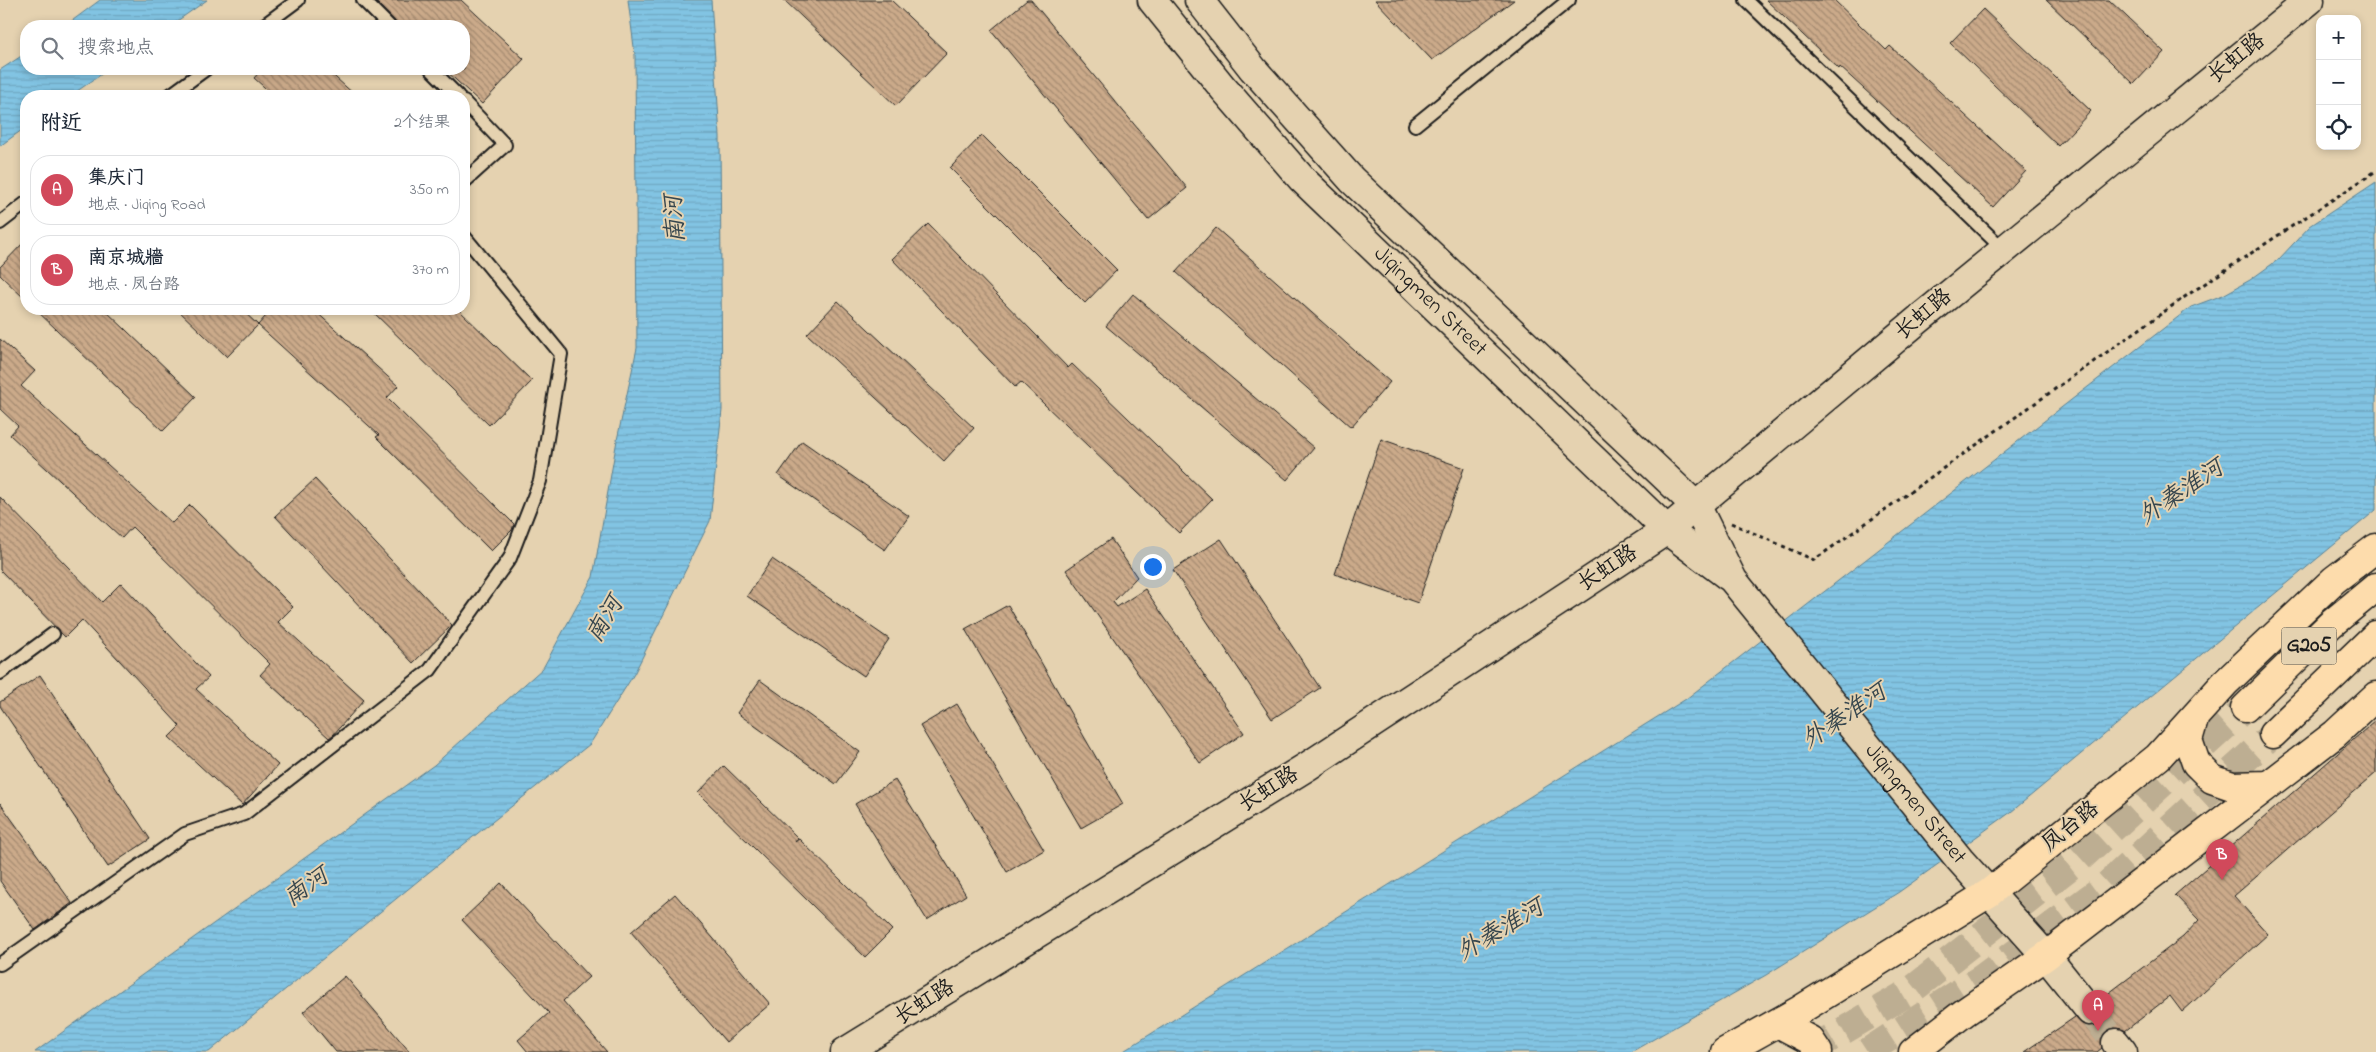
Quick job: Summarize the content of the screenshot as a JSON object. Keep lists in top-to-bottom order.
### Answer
{
  "streets": {
    "main road": [
      "长虹路",
      "Jiqingmen Street",
      "G205",
      "凤台路"
    ]
  },
  "crossings": [
    ["长虹路", "Jiqingmen Street"],
    ["Jiqingmen Street", "凤台路"]
  ],
  "water": ["南河", "外秦淮河"],
  "page": {
    "map_buttons": ["+", "−"],
    "search": "搜索地点",
    "heading": ["附近", "2个结果"],
    "list": [
      {
        "mark": "A",
        "name": "集庆门",
        "note": "地点 · Jiqing Road",
        "value": "350 m"
      },
      {
        "mark": "B",
        "name": "南京城牆",
        "note": "地点 · 凤台路",
        "value": "370 m"
      }
    ],
    "pins": ["B", "A"]
  }
}
